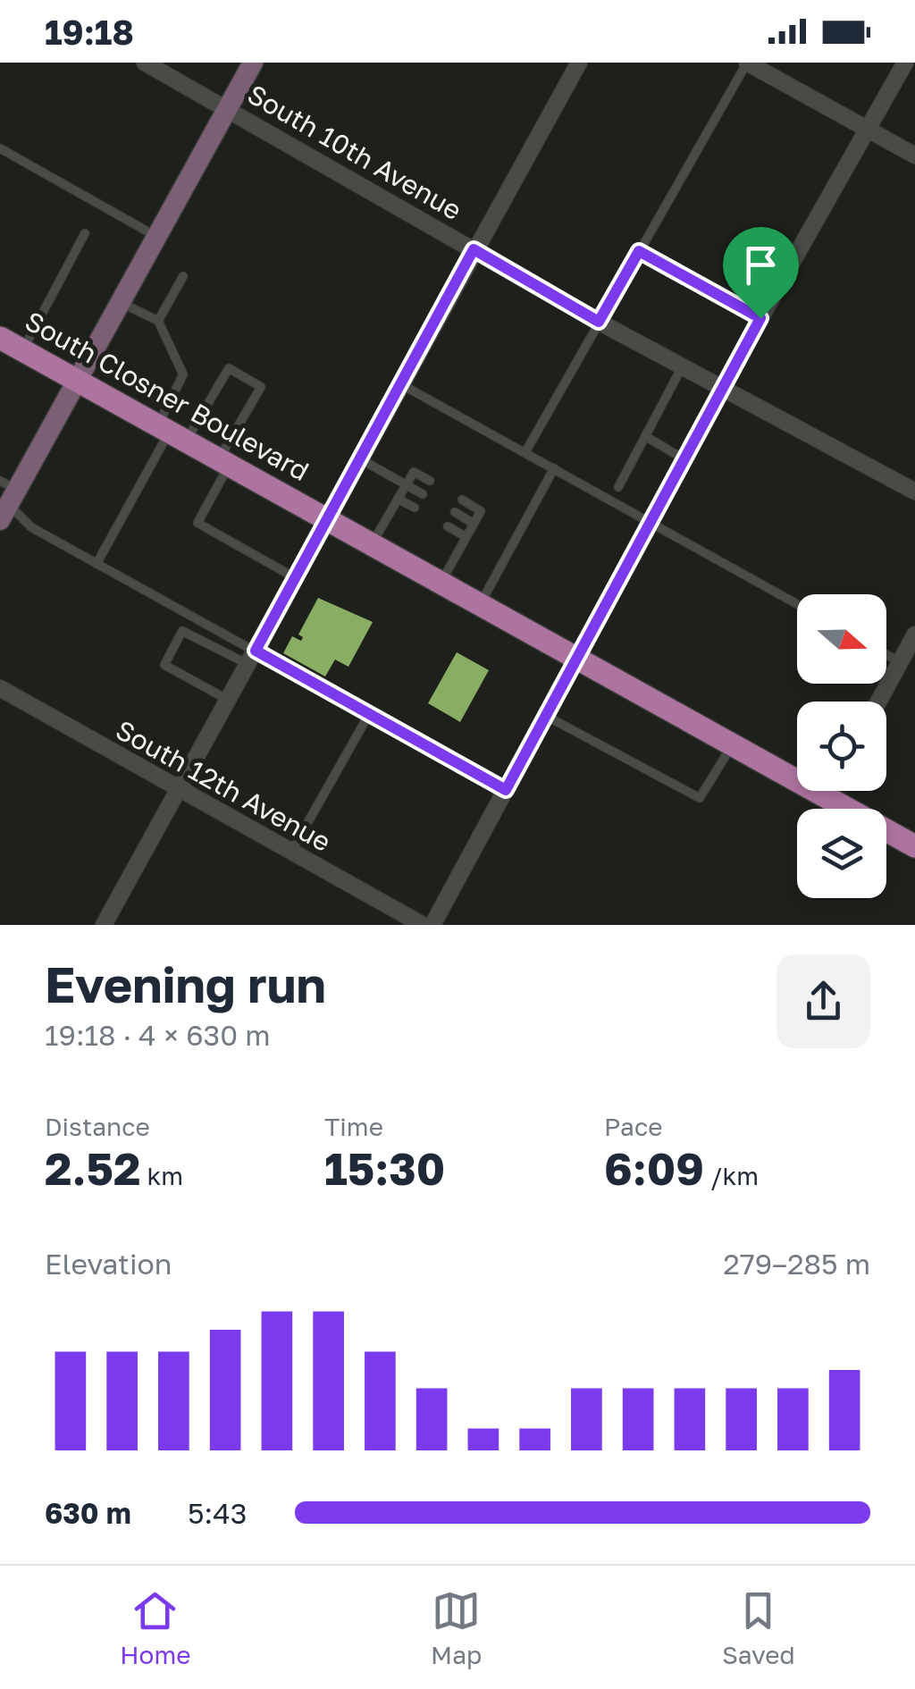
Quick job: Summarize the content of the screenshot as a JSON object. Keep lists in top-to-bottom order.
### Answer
{
  "streets": {
    "main road": ["South Closner Boulevard"],
    "street": ["South 10th Avenue", "South 12th Avenue"]
  },
  "north": "right",
  "page": {
    "status": "19:18",
    "heading": ["Evening run", "19:18 · 4 × 630 m"],
    "stats": [
      ["Distance", "2.52 km"],
      ["Time", "15:30"],
      ["Pace", "6:09 /km"]
    ],
    "chart": ["Elevation", "279–285 m"],
    "list": [
      {
        "name": "630 m",
        "note": "5:43"
      }
    ],
    "tabs": ["Home", "Map", "Saved"]
  }
}
